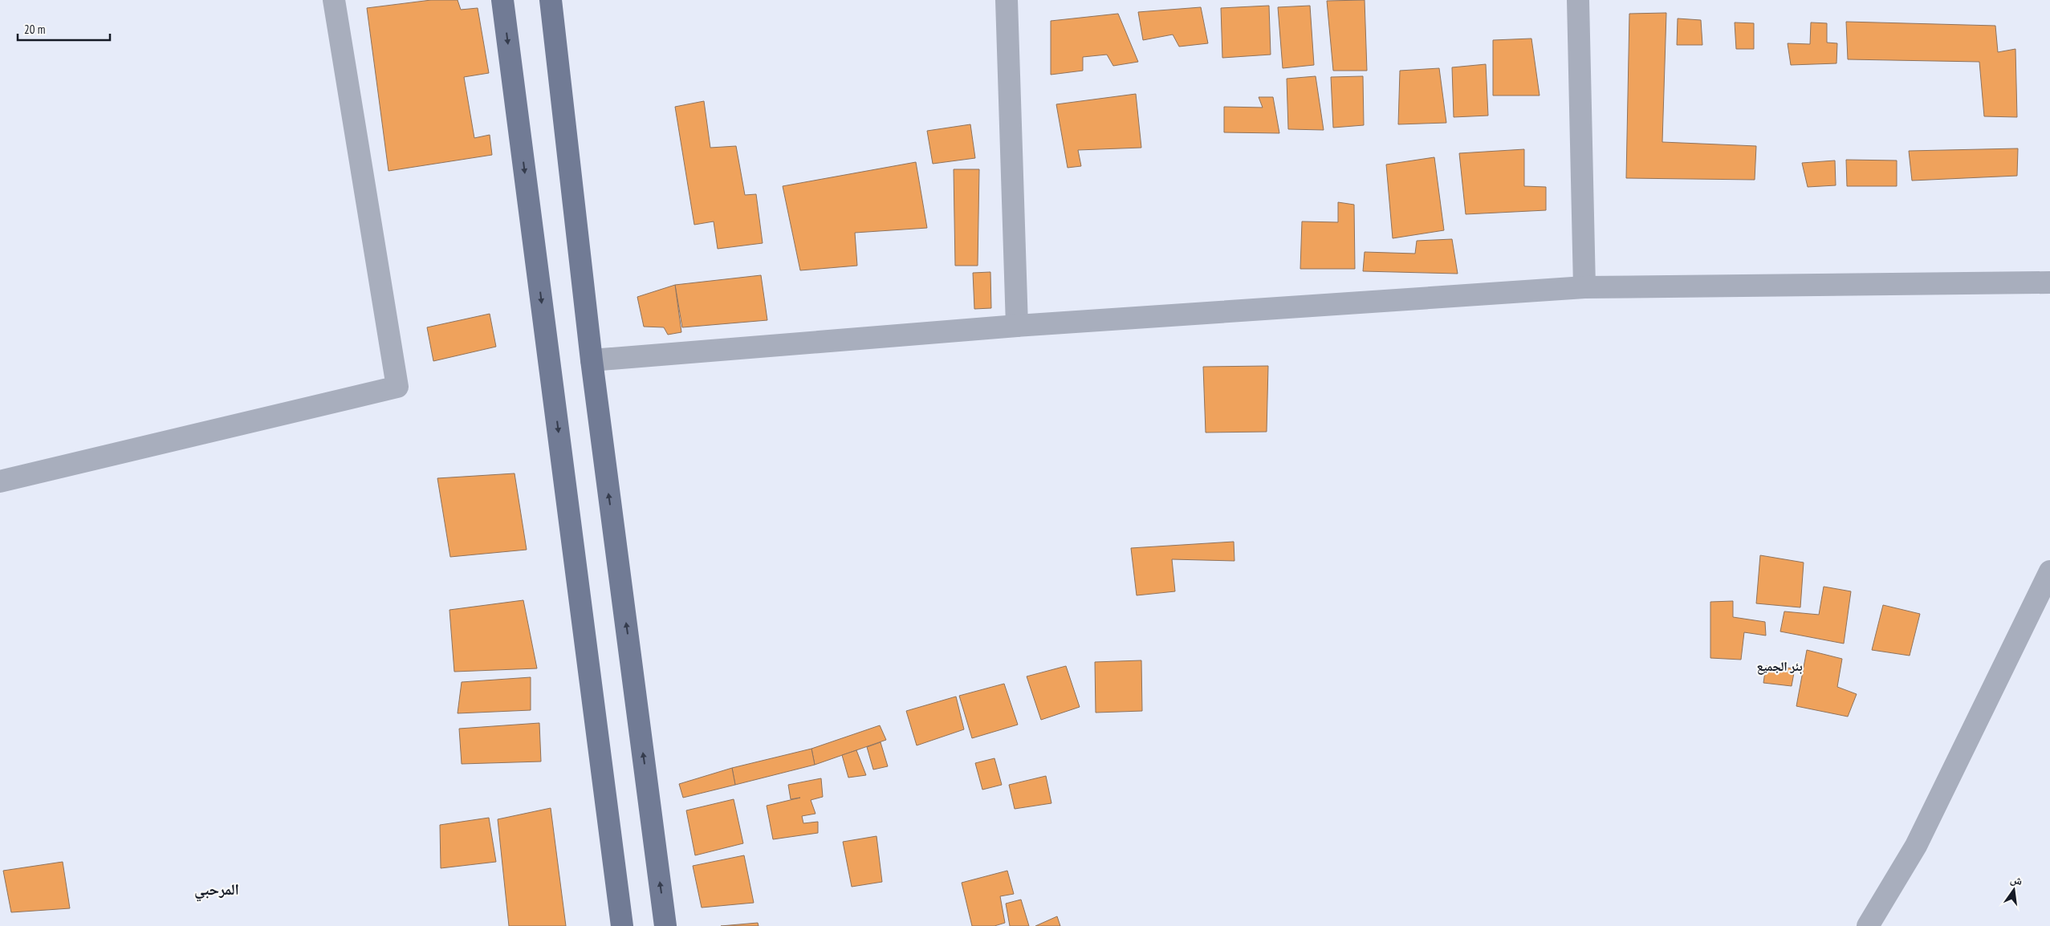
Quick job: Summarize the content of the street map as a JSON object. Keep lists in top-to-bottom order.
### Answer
{
  "districts": ["بئر الجميع", "المرحبي"],
  "scale_bar": "20 m",
  "north": "top"
}
